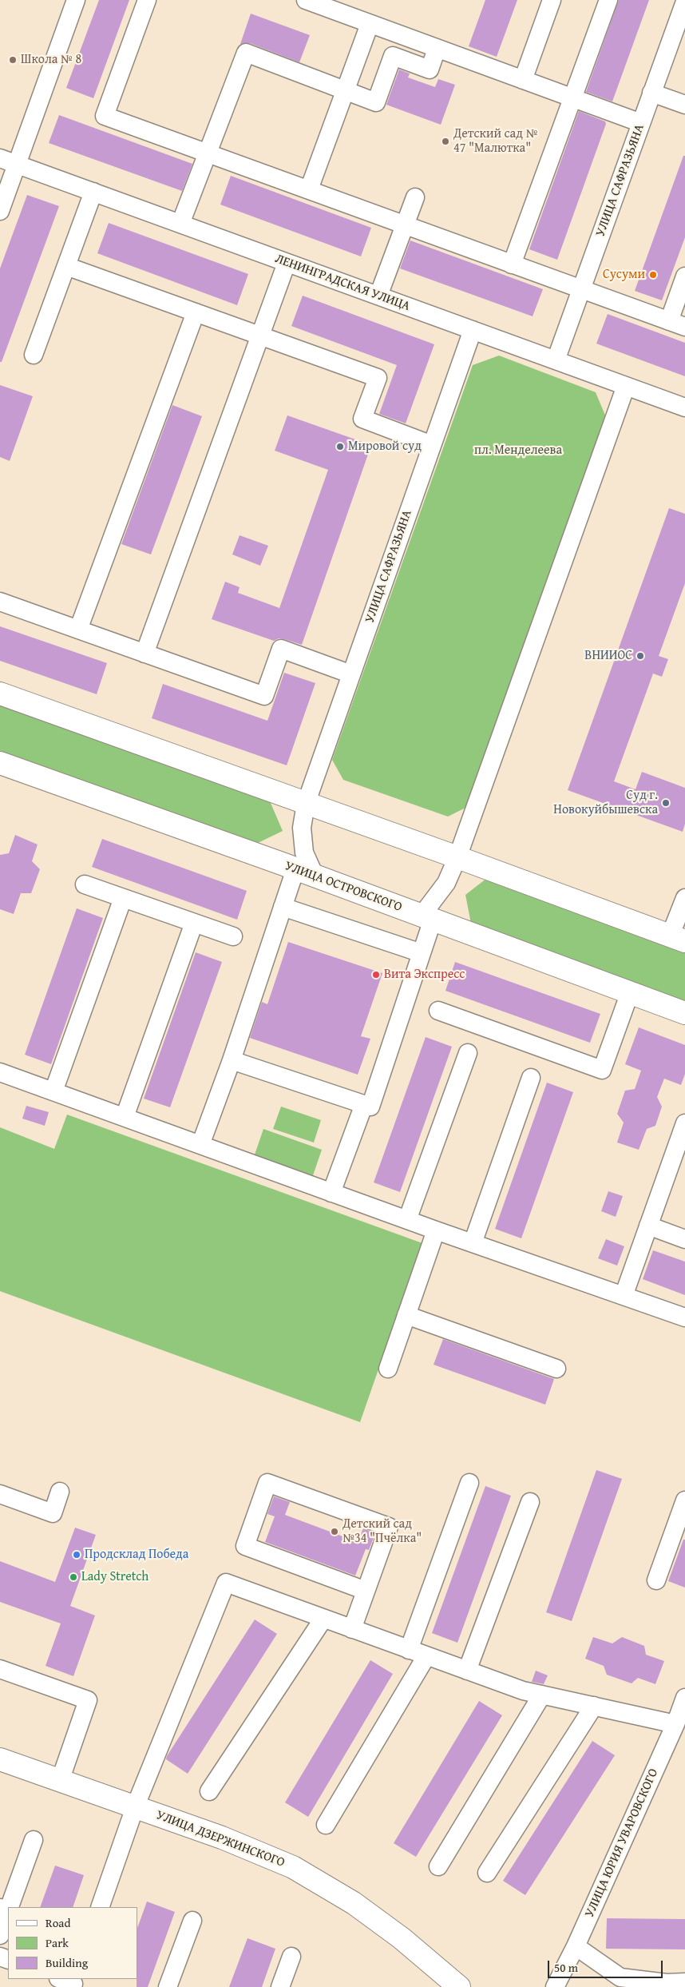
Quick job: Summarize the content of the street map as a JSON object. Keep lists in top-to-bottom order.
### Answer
{
  "streets": {
    "main road": ["УЛИЦА ОСТРОВСКОГО", "УЛИЦА ДЗЕРЖИНСКОГО"],
    "street": ["УЛИЦА САФРАЗЬЯНА", "ЛЕНИНГРАДСКАЯ УЛИЦА", "УЛИЦА ЮРИЯ УВАРОВСКОГО"]
  },
  "crossings": [
    ["УЛИЦА САФРАЗЬЯНА", "ЛЕНИНГРАДСКАЯ УЛИЦА"],
    ["УЛИЦА САФРАЗЬЯНА", "УЛИЦА ОСТРОВСКОГО"]
  ],
  "parks": ["пл. Менделеева"],
  "places": [
    "Школа № 8",
    "Детский сад № 47 \"Малютка\"",
    "Сусуми",
    "Мировой суд",
    "ВНИИОС",
    "Суд г. Новокуйбышевска",
    "Вита Экспресс",
    "Детский сад №34 \"Пчёлка\"",
    "Продсклад Победа",
    "Lady Stretch"
  ],
  "legend": ["Road", "Park", "Building"],
  "scale_bar": "50 m"
}
